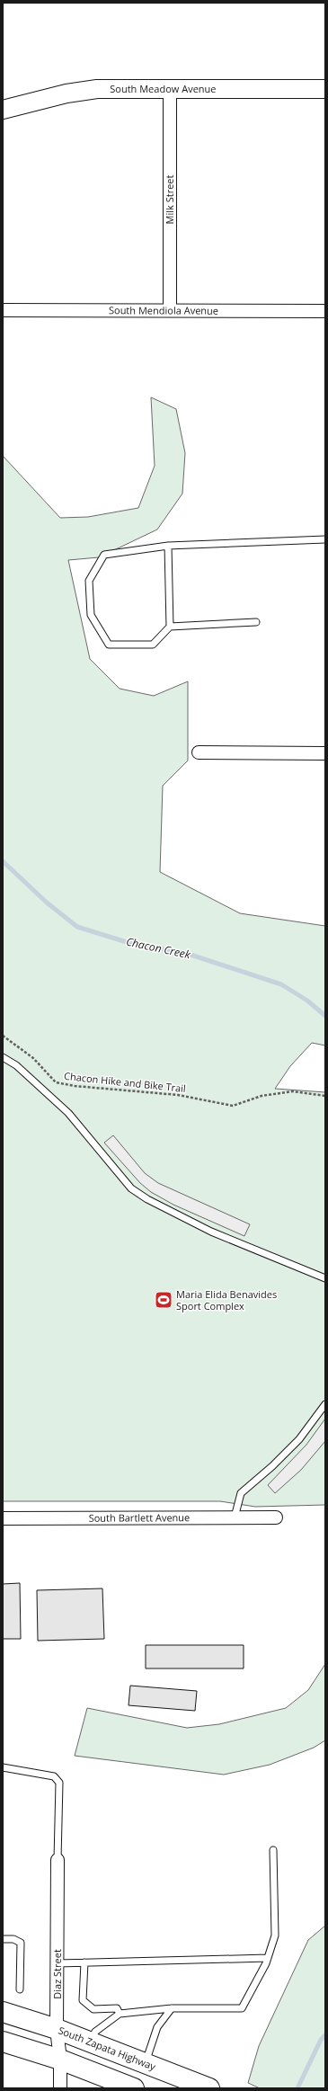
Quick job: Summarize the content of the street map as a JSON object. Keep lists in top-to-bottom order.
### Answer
{
  "streets": {
    "main road": ["South Meadow Avenue", "South Zapata Highway"],
    "street": [
      "Milk Street",
      "South Mendiola Avenue",
      "South Bartlett Avenue",
      "Diaz Street"
    ],
    "path": ["Chacon Hike and Bike Trail"]
  },
  "crossings": [
    ["South Meadow Avenue", "Milk Street"],
    ["Milk Street", "South Mendiola Avenue"],
    ["Diaz Street", "South Zapata Highway"]
  ],
  "water": ["Chacon Creek"],
  "places": {
    "sports": ["Maria Elida Benavides Sport Complex"]
  }
}
